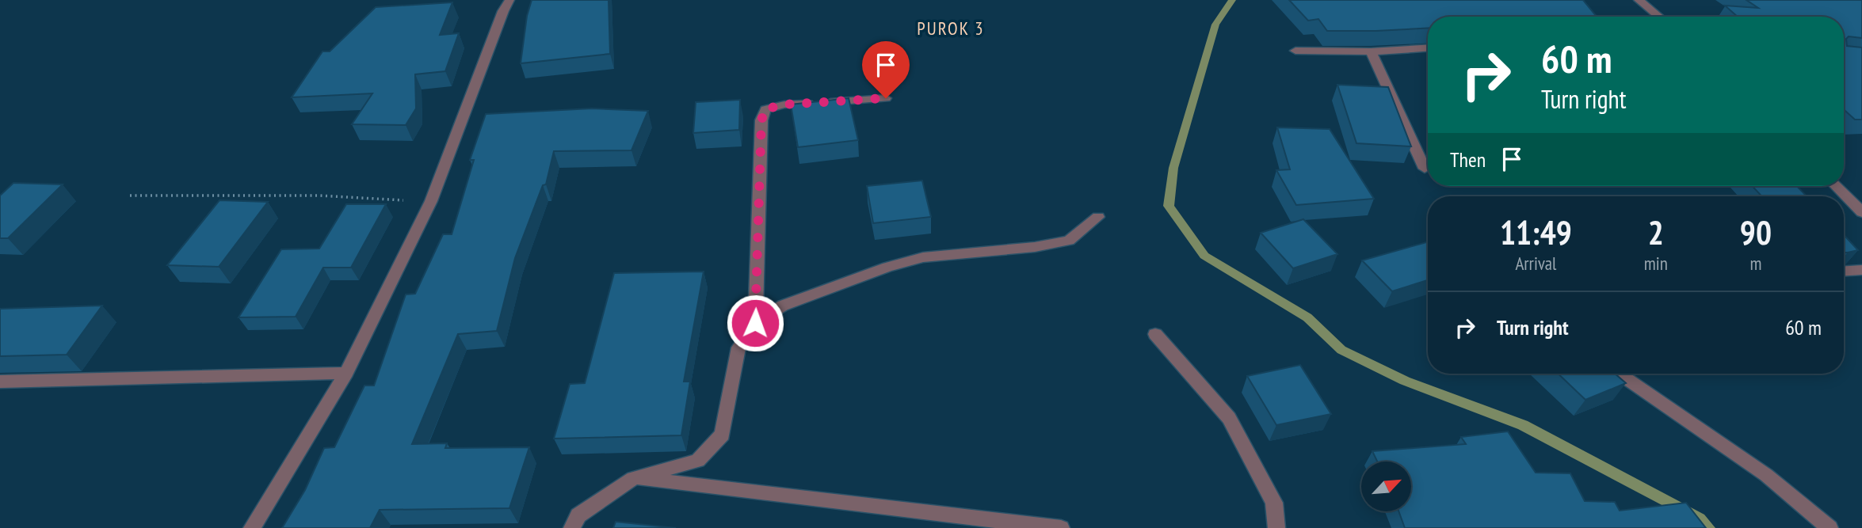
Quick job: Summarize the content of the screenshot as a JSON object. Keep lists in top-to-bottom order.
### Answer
{
  "districts": ["PUROK 3"],
  "north": "top right",
  "page": {
    "turn": ["60 m", "Turn right"],
    "then": "Then",
    "eta": [
      "11:49",
      "Arrival",
      "2",
      "min",
      "90",
      "m"
    ],
    "list": [
      {
        "name": "Turn right",
        "value": "60 m"
      }
    ]
  }
}
